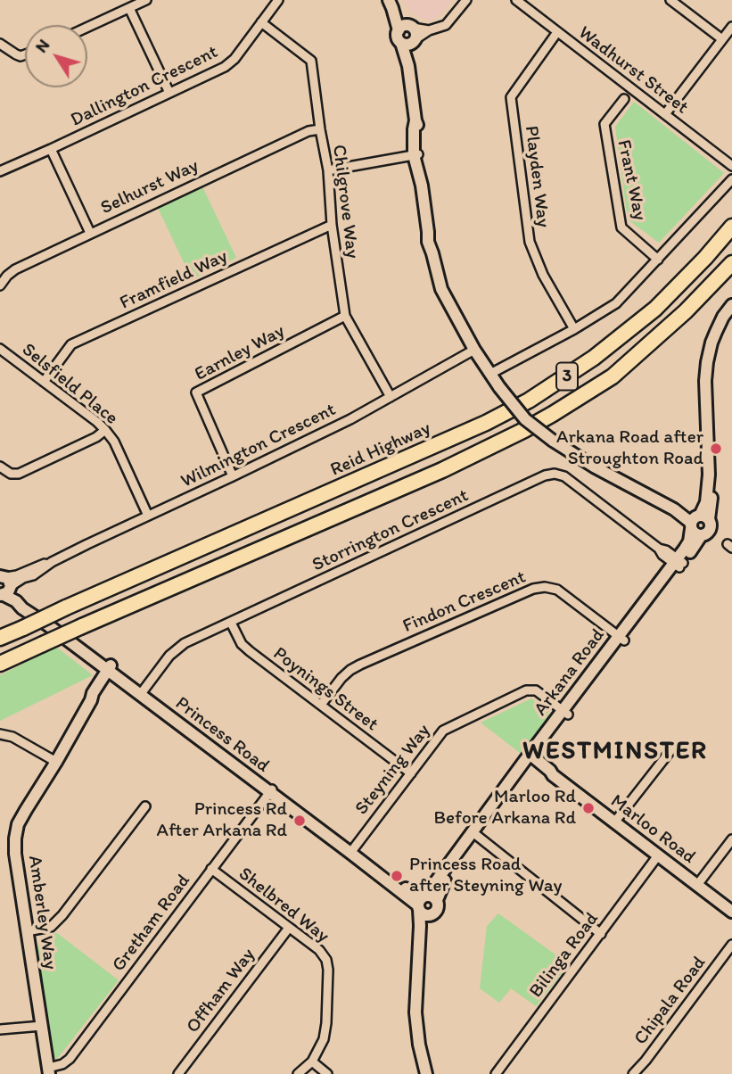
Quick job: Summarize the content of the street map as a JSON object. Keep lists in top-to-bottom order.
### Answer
{
  "streets": {
    "highway": ["3", "Reid Highway"],
    "street": [
      "Wadhurst Street",
      "Dallington Crescent",
      "Playden Way",
      "Frant Way",
      "Selhurst Way",
      "Chilgrove Way",
      "Framfield Way",
      "Earnley Way",
      "Selsfield Place",
      "Wilmington Crescent",
      "Storrington Crescent",
      "Findon Crescent",
      "Arkana Road",
      "Poynings Street",
      "Princess Road",
      "Steyning Way",
      "Marloo Road",
      "Shelbred Way",
      "Amberley Way",
      "Gretham Road",
      "Bilinga Road",
      "Offham Way",
      "Chipala Road"
    ]
  },
  "crossings": [
    ["Wadhurst Street", "Playden Way"],
    ["Dallington Crescent", "Chilgrove Way"],
    ["Selhurst Way", "Chilgrove Way"],
    ["Chilgrove Way", "Framfield Way"],
    ["Chilgrove Way", "Earnley Way"],
    ["Chilgrove Way", "Wilmington Crescent"],
    ["Framfield Way", "Selsfield Place"],
    ["Earnley Way", "Wilmington Crescent"],
    ["Selsfield Place", "Wilmington Crescent"],
    ["Wilmington Crescent", "Princess Road"],
    ["Storrington Crescent", "Arkana Road"],
    ["Storrington Crescent", "Poynings Street"],
    ["Storrington Crescent", "Princess Road"],
    ["Findon Crescent", "Arkana Road"],
    ["Findon Crescent", "Poynings Street"],
    ["Arkana Road", "Princess Road"],
    ["Arkana Road", "Steyning Way"],
    ["Arkana Road", "Marloo Road"],
    ["Poynings Street", "Steyning Way"],
    ["Princess Road", "Steyning Way"],
    ["Princess Road", "Amberley Way"],
    ["Princess Road", "Gretham Road"],
    ["Marloo Road", "Bilinga Road"],
    ["Shelbred Way", "Gretham Road"],
    ["Shelbred Way", "Offham Way"],
    ["Amberley Way", "Gretham Road"]
  ],
  "districts": ["WESTMINSTER"],
  "places": [
    "Arkana Road after Stroughton Road",
    "Marloo Rd Before Arkana Rd",
    "Princess Rd After Arkana Rd",
    "Princess Road after Steyning Way"
  ],
  "north": "top left"
}
